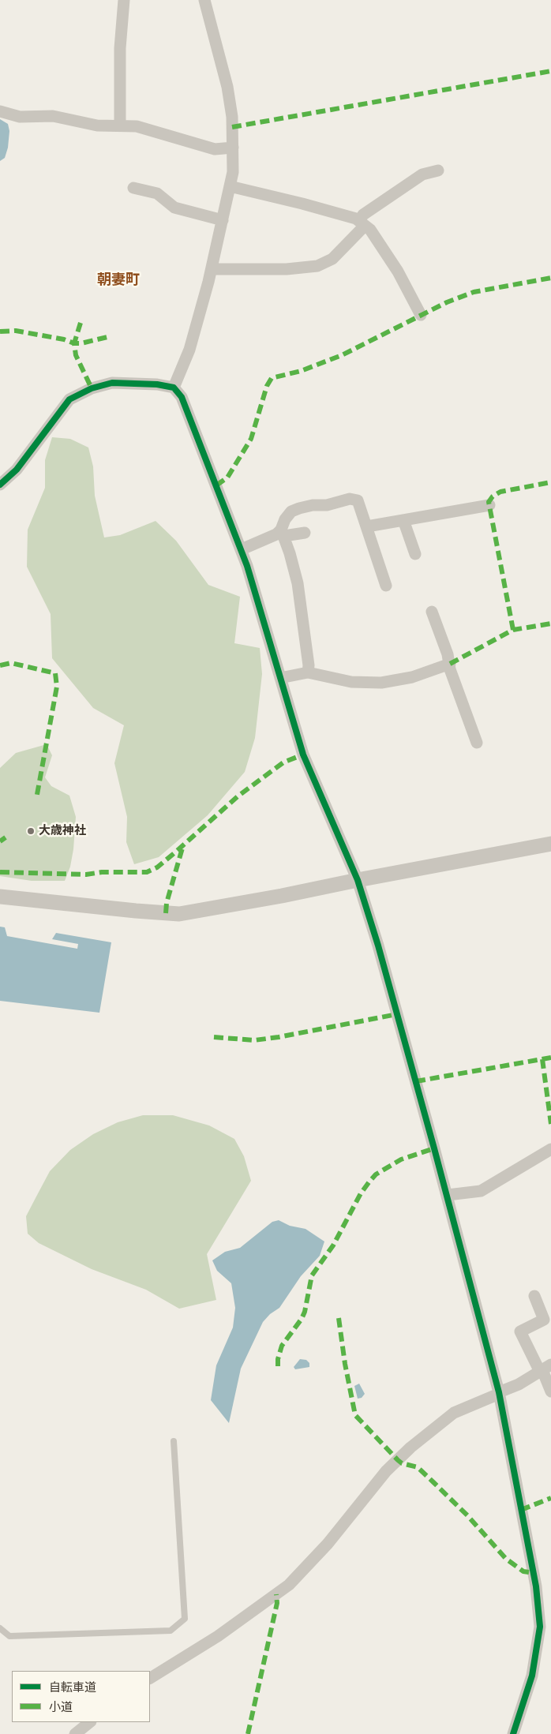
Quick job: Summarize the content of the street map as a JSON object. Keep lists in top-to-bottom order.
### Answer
{
  "districts": ["朝妻町"],
  "places": ["大歳神社"],
  "legend": ["自転車道", "小道"]
}
